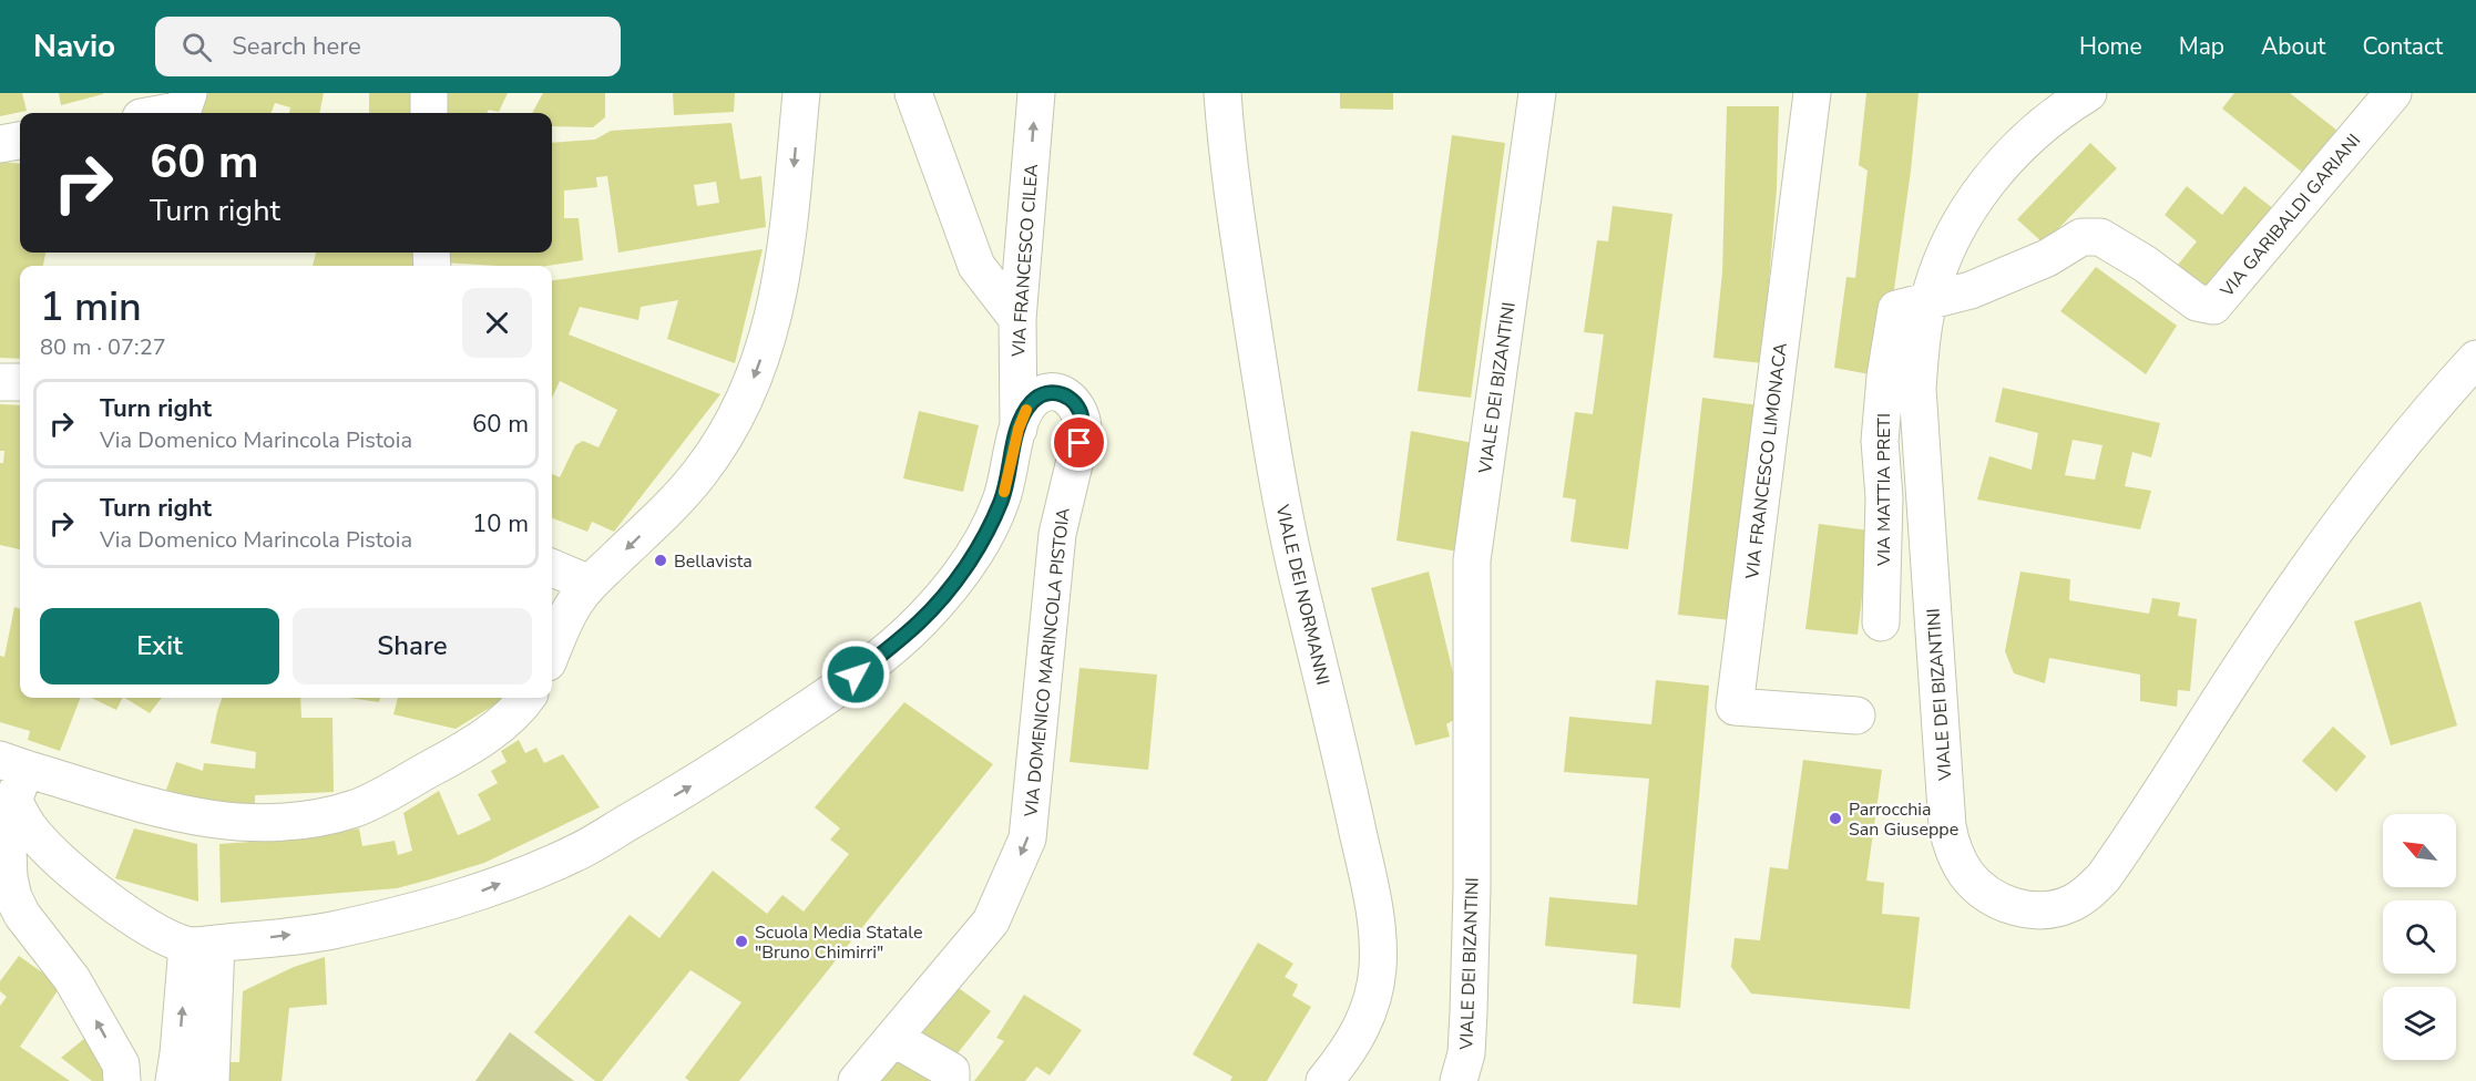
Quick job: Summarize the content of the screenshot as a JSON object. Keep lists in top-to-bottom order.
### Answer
{
  "streets": {
    "street": [
      "VIA GARIBALDI GARIANI",
      "VIA FRANCESCO CILEA",
      "VIALE DEI BIZANTINI",
      "VIA FRANCESCO LIMONACA",
      "VIA MATTIA PRETI",
      "VIALE DEI NORMANNI",
      "VIA DOMENICO MARINCOLA PISTOIA"
    ]
  },
  "crossings": [
    ["VIA GARIBALDI GARIANI", "VIALE DEI BIZANTINI"],
    ["VIA GARIBALDI GARIANI", "VIA MATTIA PRETI"],
    ["VIA FRANCESCO CILEA", "VIA DOMENICO MARINCOLA PISTOIA"],
    ["VIALE DEI BIZANTINI", "VIA MATTIA PRETI"]
  ],
  "places": ["Bellavista", "Parrocchia San Giuseppe", "Scuola Media Statale \"Bruno Chimirri\""],
  "north": "top left",
  "page": {
    "header": "Navio",
    "search": "Search here",
    "nav": [
      "Home",
      "Map",
      "About",
      "Contact"
    ],
    "turn": ["60 m", "Turn right"],
    "heading": ["1 min", "80 m · 07:27"],
    "list": [
      {
        "name": "Turn right",
        "note": "Via Domenico Marincola Pistoia",
        "value": "60 m"
      },
      {
        "name": "Turn right",
        "note": "Via Domenico Marincola Pistoia",
        "value": "10 m"
      }
    ],
    "buttons": ["Exit", "Share"]
  }
}
